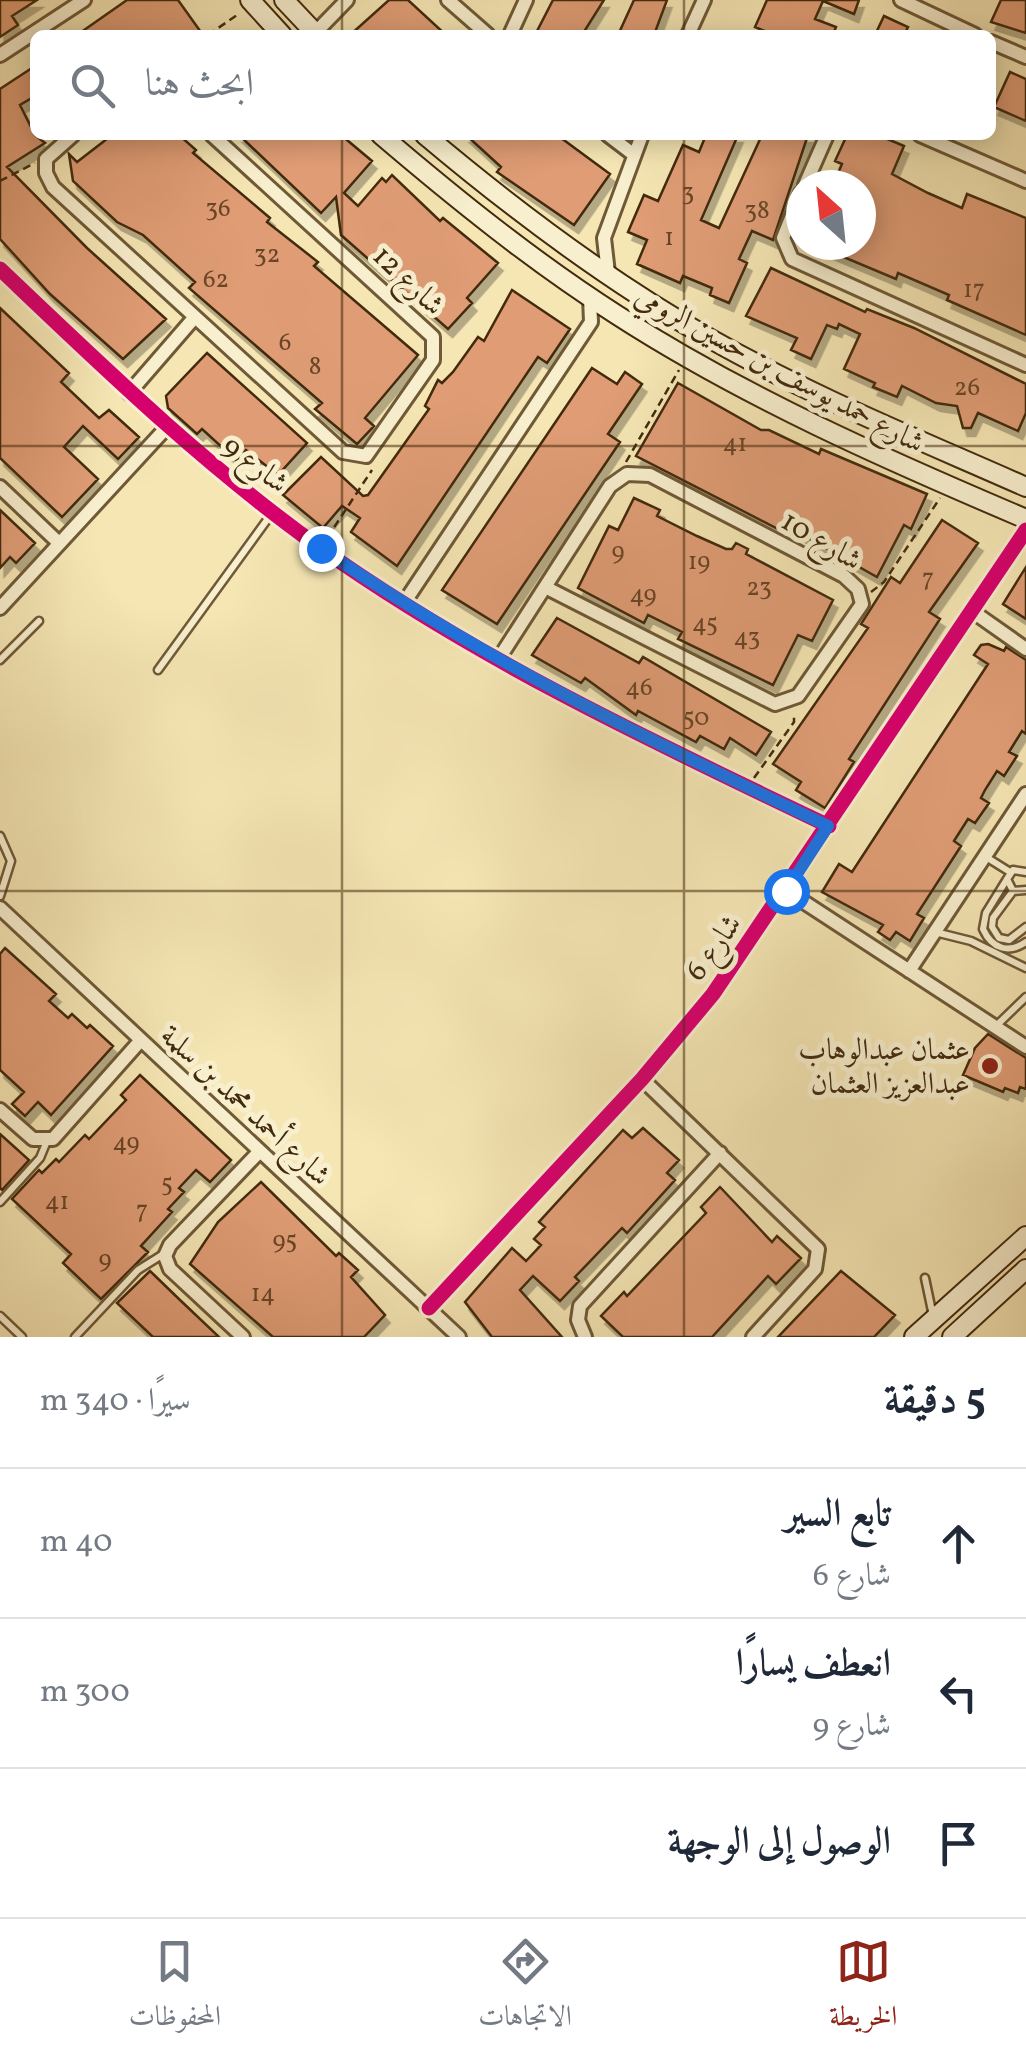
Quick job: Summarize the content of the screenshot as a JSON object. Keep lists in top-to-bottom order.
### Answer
{
  "streets": {
    "street": [
      "شارع 12",
      "شارع حمد يوسف بن حسين الرومي",
      "شارع 9",
      "شارع 10",
      "شارع 6",
      "شارع أحمد محمد بن سلمة"
    ]
  },
  "crossings": [
    ["شارع 9", "شارع 6"],
    ["شارع 6", "شارع أحمد محمد بن سلمة"]
  ],
  "places": ["عثمان عبدالوهاب عبدالعزيز العثمان"],
  "house_numbers": [
    "3",
    "36",
    "38",
    "1",
    "32",
    "62",
    "17",
    "6",
    "8",
    "26",
    "41",
    "9",
    "19",
    "7",
    "23",
    "49",
    "45",
    "43",
    "46",
    "50",
    "49",
    "5",
    "41",
    "7",
    "95",
    "9",
    "14"
  ],
  "north": "top left",
  "page": {
    "search": "ابحث هنا",
    "heading": ["5 دقيقة", "سيرًا · 340 m"],
    "list": [
      ["تابع السير", "شارع 6", "40 m"],
      ["انعطف يسارًا", "شارع 9", "300 m"],
      "الوصول إلى الوجهة"
    ],
    "nav": ["الخريطة", "الاتجاهات", "المحفوظات"]
  }
}
